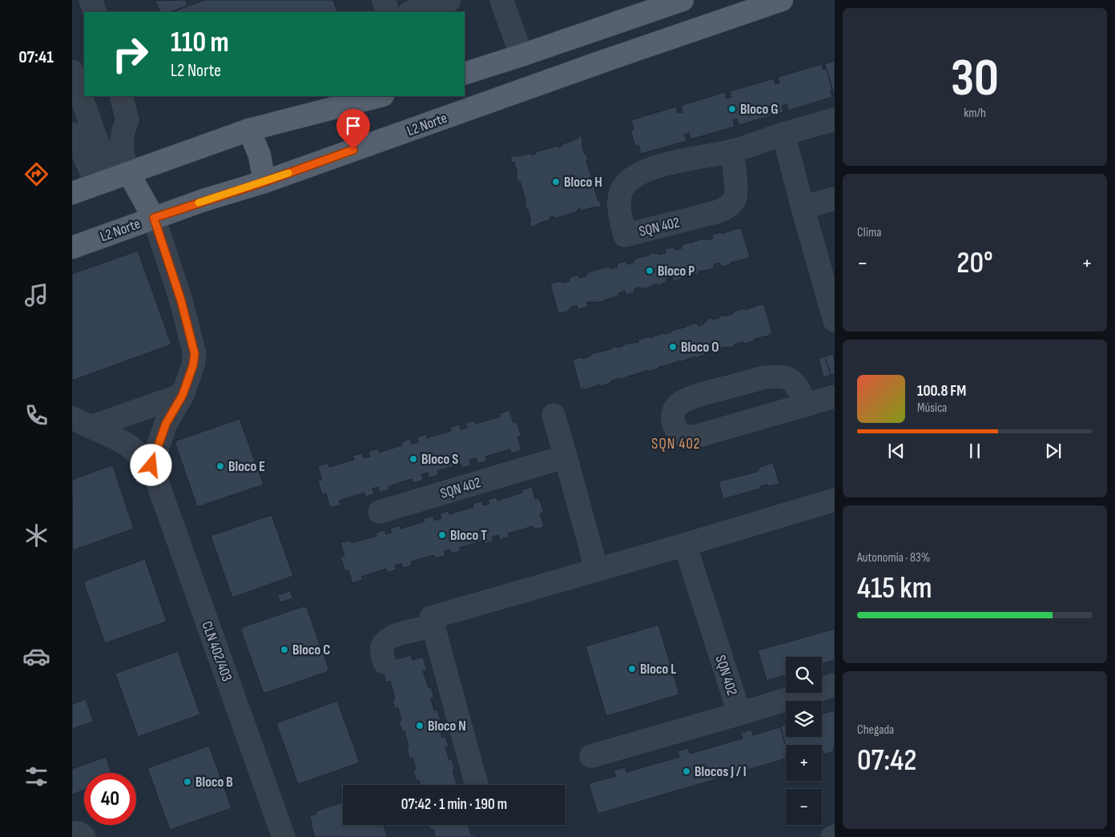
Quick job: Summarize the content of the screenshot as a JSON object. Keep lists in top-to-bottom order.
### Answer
{
  "streets": {
    "main road": ["L2 Norte"],
    "street": ["SQN 402", "CLN 402/403"]
  },
  "districts": ["SQN 402"],
  "places": [
    "Bloco G",
    "Bloco H",
    "Bloco P",
    "Bloco O",
    "Bloco S",
    "Bloco E",
    "Bloco T",
    "Bloco C",
    "Bloco L",
    "Bloco N",
    "Blocos J / I",
    "Bloco B"
  ],
  "page": {
    "tabs": "07:41",
    "tile": [
      ["30", "km/h"],
      "Clima",
      ["Autonomia · 83%", "415 km"],
      ["Chegada", "07:42"]
    ],
    "turn": ["110 m", "L2 Norte"],
    "heat": ["−", "20°", "+"],
    "song": ["100.8 FM", "Música"],
    "map_buttons": ["+", "−"],
    "limit": "40",
    "trip": "07:42 · 1 min · 190 m"
  }
}
